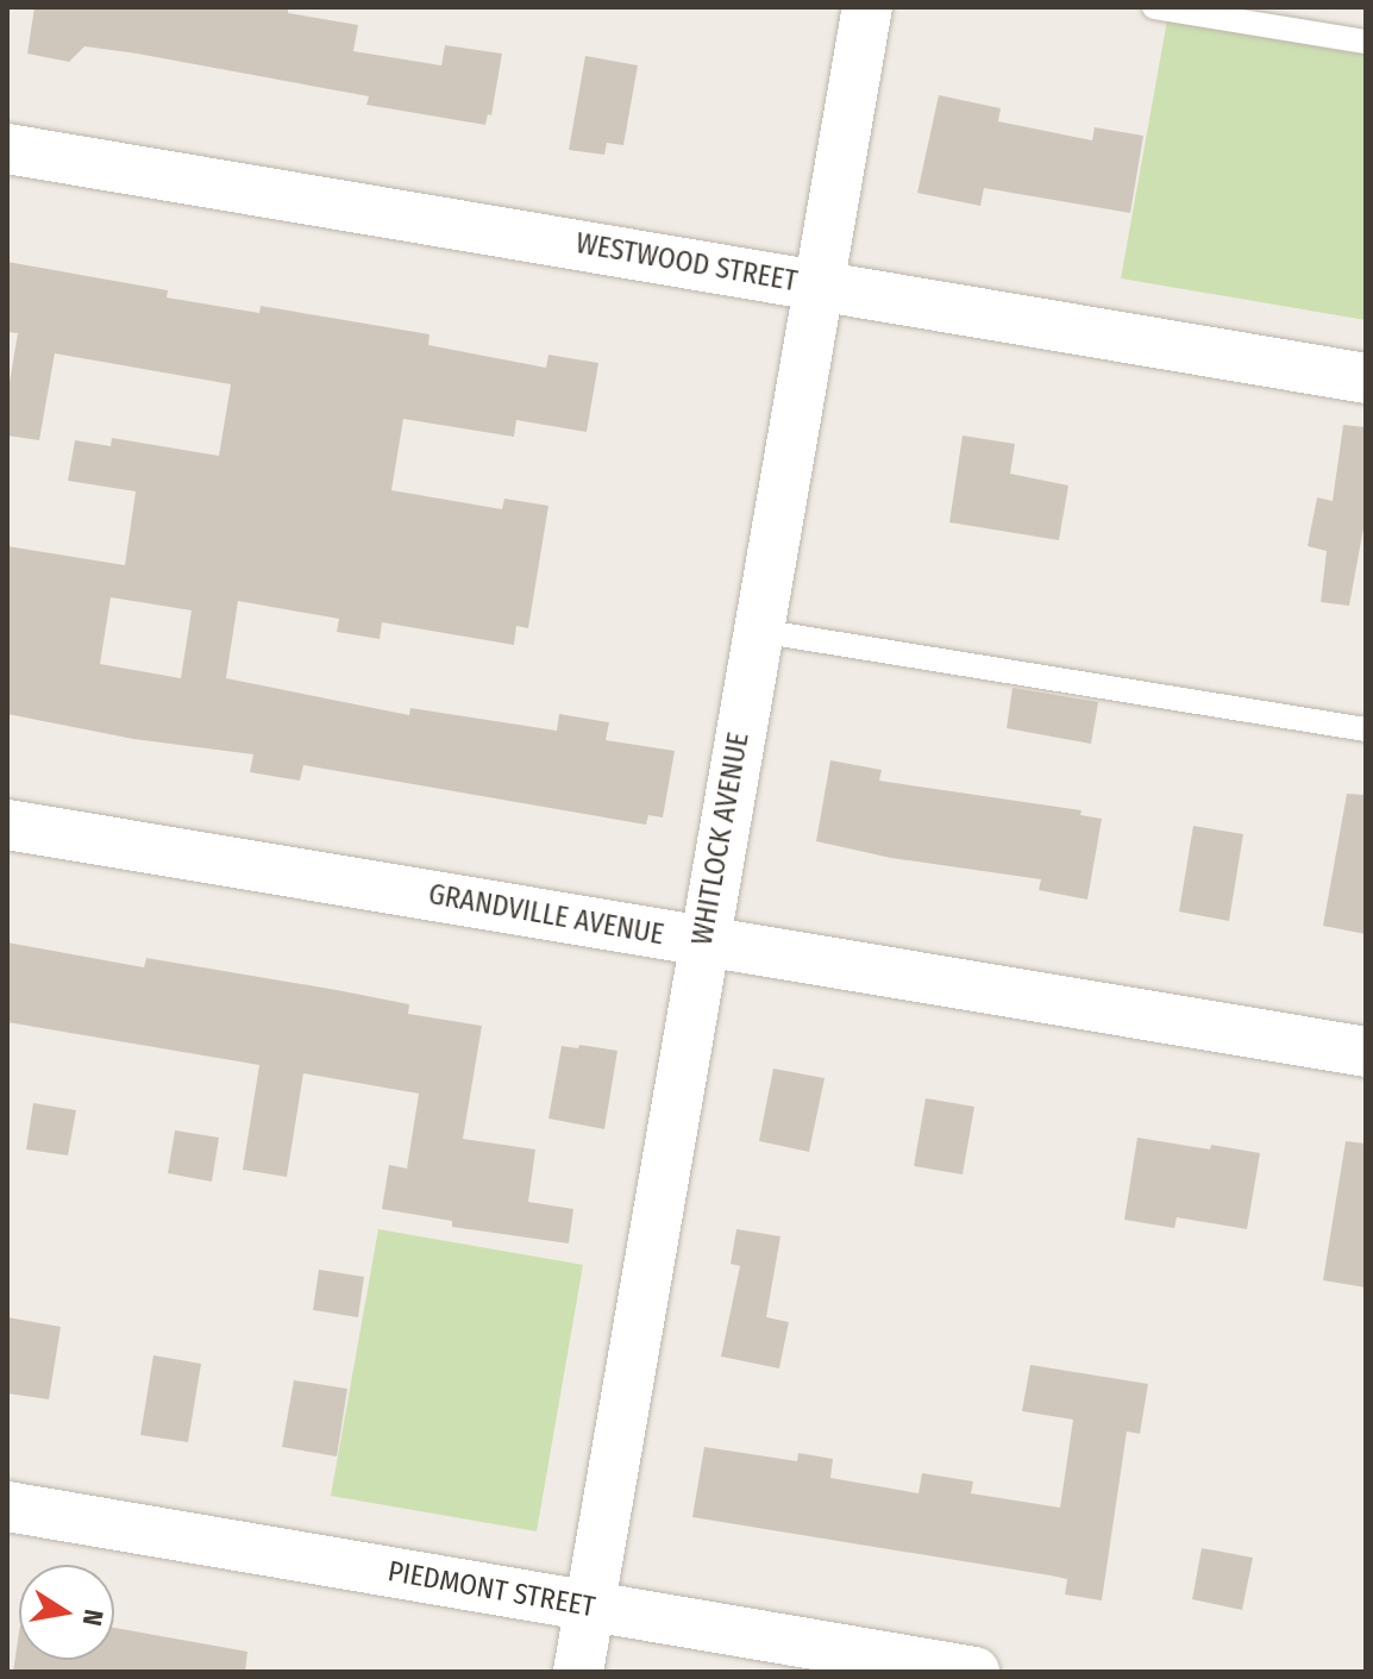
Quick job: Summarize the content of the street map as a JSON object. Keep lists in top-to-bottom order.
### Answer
{
  "streets": {
    "street": [
      "WESTWOOD STREET",
      "WHITLOCK AVENUE",
      "GRANDVILLE AVENUE",
      "PIEDMONT STREET"
    ]
  },
  "crossings": [
    ["WESTWOOD STREET", "WHITLOCK AVENUE"],
    ["WHITLOCK AVENUE", "GRANDVILLE AVENUE"],
    ["WHITLOCK AVENUE", "PIEDMONT STREET"]
  ],
  "north": "right"
}
